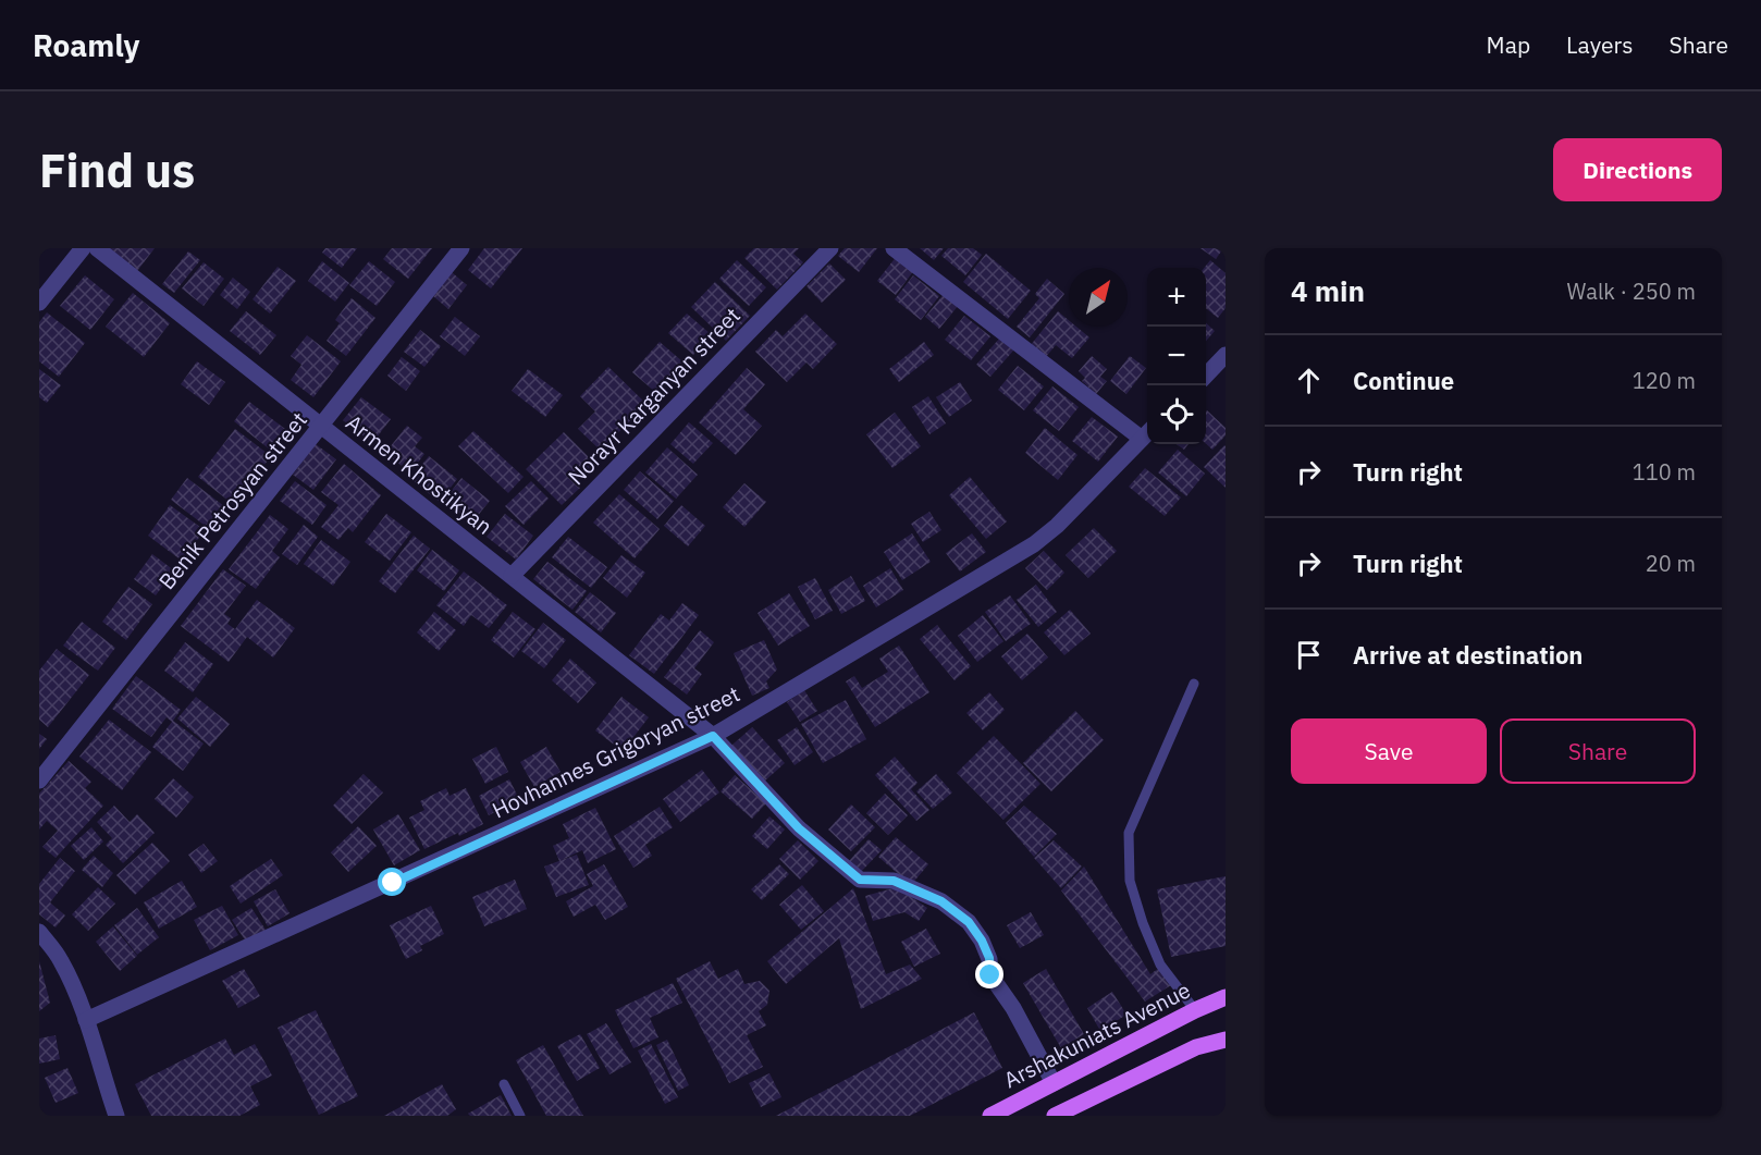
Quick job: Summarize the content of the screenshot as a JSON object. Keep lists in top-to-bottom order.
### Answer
{
  "streets": {
    "main road": ["Arshakuniats Avenue"],
    "street": [
      "Norayr Karganyan street",
      "Armen Khostikyan",
      "Benik Petrosyan street",
      "Hovhannes Grigoryan street"
    ]
  },
  "crossings": [
    ["Norayr Karganyan street", "Armen Khostikyan"],
    ["Armen Khostikyan", "Benik Petrosyan street"],
    ["Armen Khostikyan", "Hovhannes Grigoryan street"],
    ["Armen Khostikyan", "Arshakuniats Avenue"]
  ],
  "north": "top right",
  "page": {
    "header": "Roamly",
    "nav": ["Map", "Layers", "Share"],
    "buttons": [
      "Directions",
      ["Save", "Share"]
    ],
    "title": "Find us",
    "heading": ["4 min", "Walk · 250 m"],
    "map_buttons": ["+", "−"],
    "list": [
      ["Continue", "120 m"],
      ["Turn right", "110 m"],
      ["Turn right", "20 m"],
      "Arrive at destination"
    ]
  }
}
